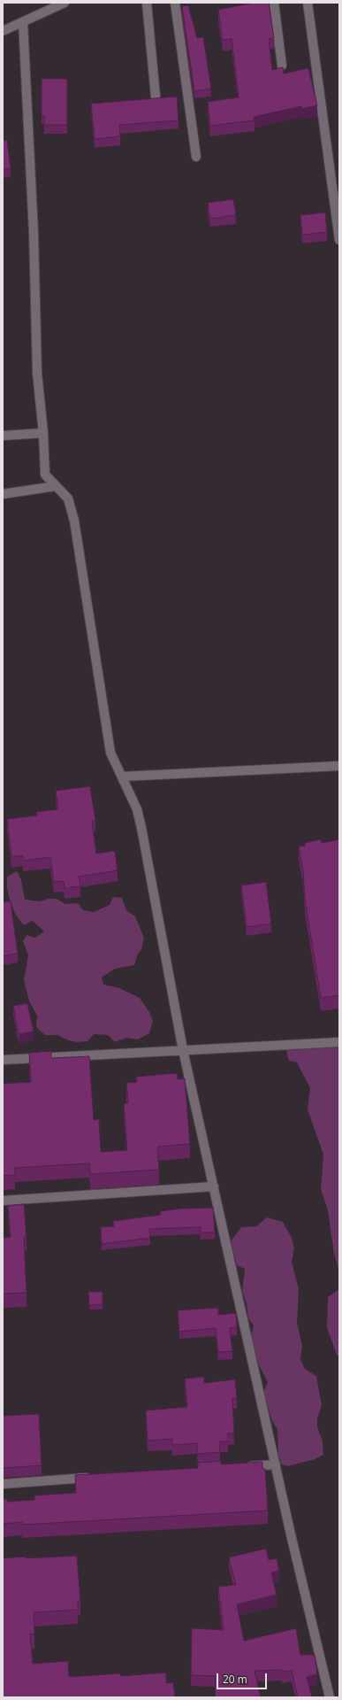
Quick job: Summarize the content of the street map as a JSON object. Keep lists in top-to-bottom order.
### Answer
{
  "scale_bar": "20 m"
}
